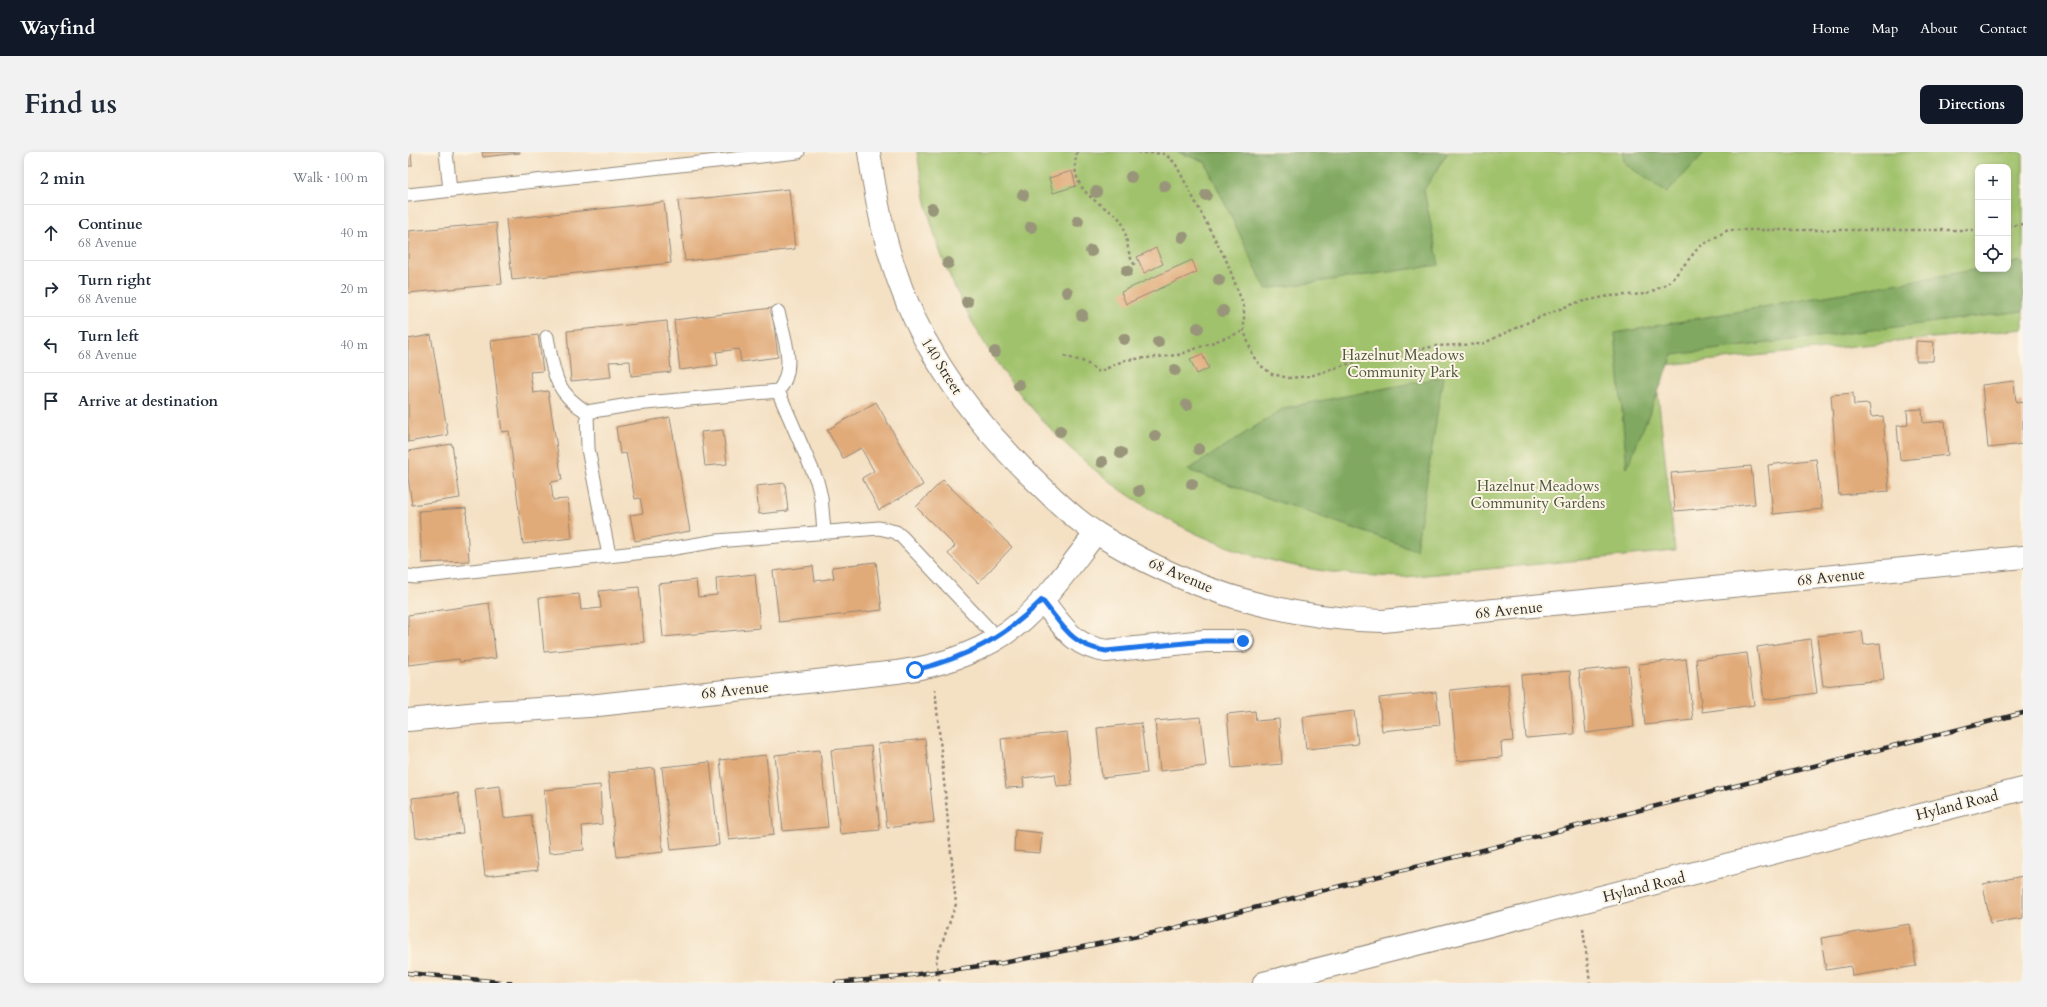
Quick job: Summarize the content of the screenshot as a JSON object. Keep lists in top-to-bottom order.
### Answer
{
  "streets": {
    "street": ["140 Street", "68 Avenue", "Hyland Road"]
  },
  "crossings": [
    ["140 Street", "68 Avenue"]
  ],
  "parks": ["Hazelnut Meadows Community Park", "Hazelnut Meadows Community Gardens"],
  "page": {
    "header": "Wayfind",
    "nav": [
      "Home",
      "Map",
      "About",
      "Contact"
    ],
    "title": "Find us",
    "buttons": "Directions",
    "heading": ["2 min", "Walk · 100 m"],
    "map_buttons": ["+", "−"],
    "list": [
      ["Continue", "68 Avenue", "40 m"],
      ["Turn right", "68 Avenue", "20 m"],
      ["Turn left", "68 Avenue", "40 m"],
      "Arrive at destination"
    ]
  }
}
